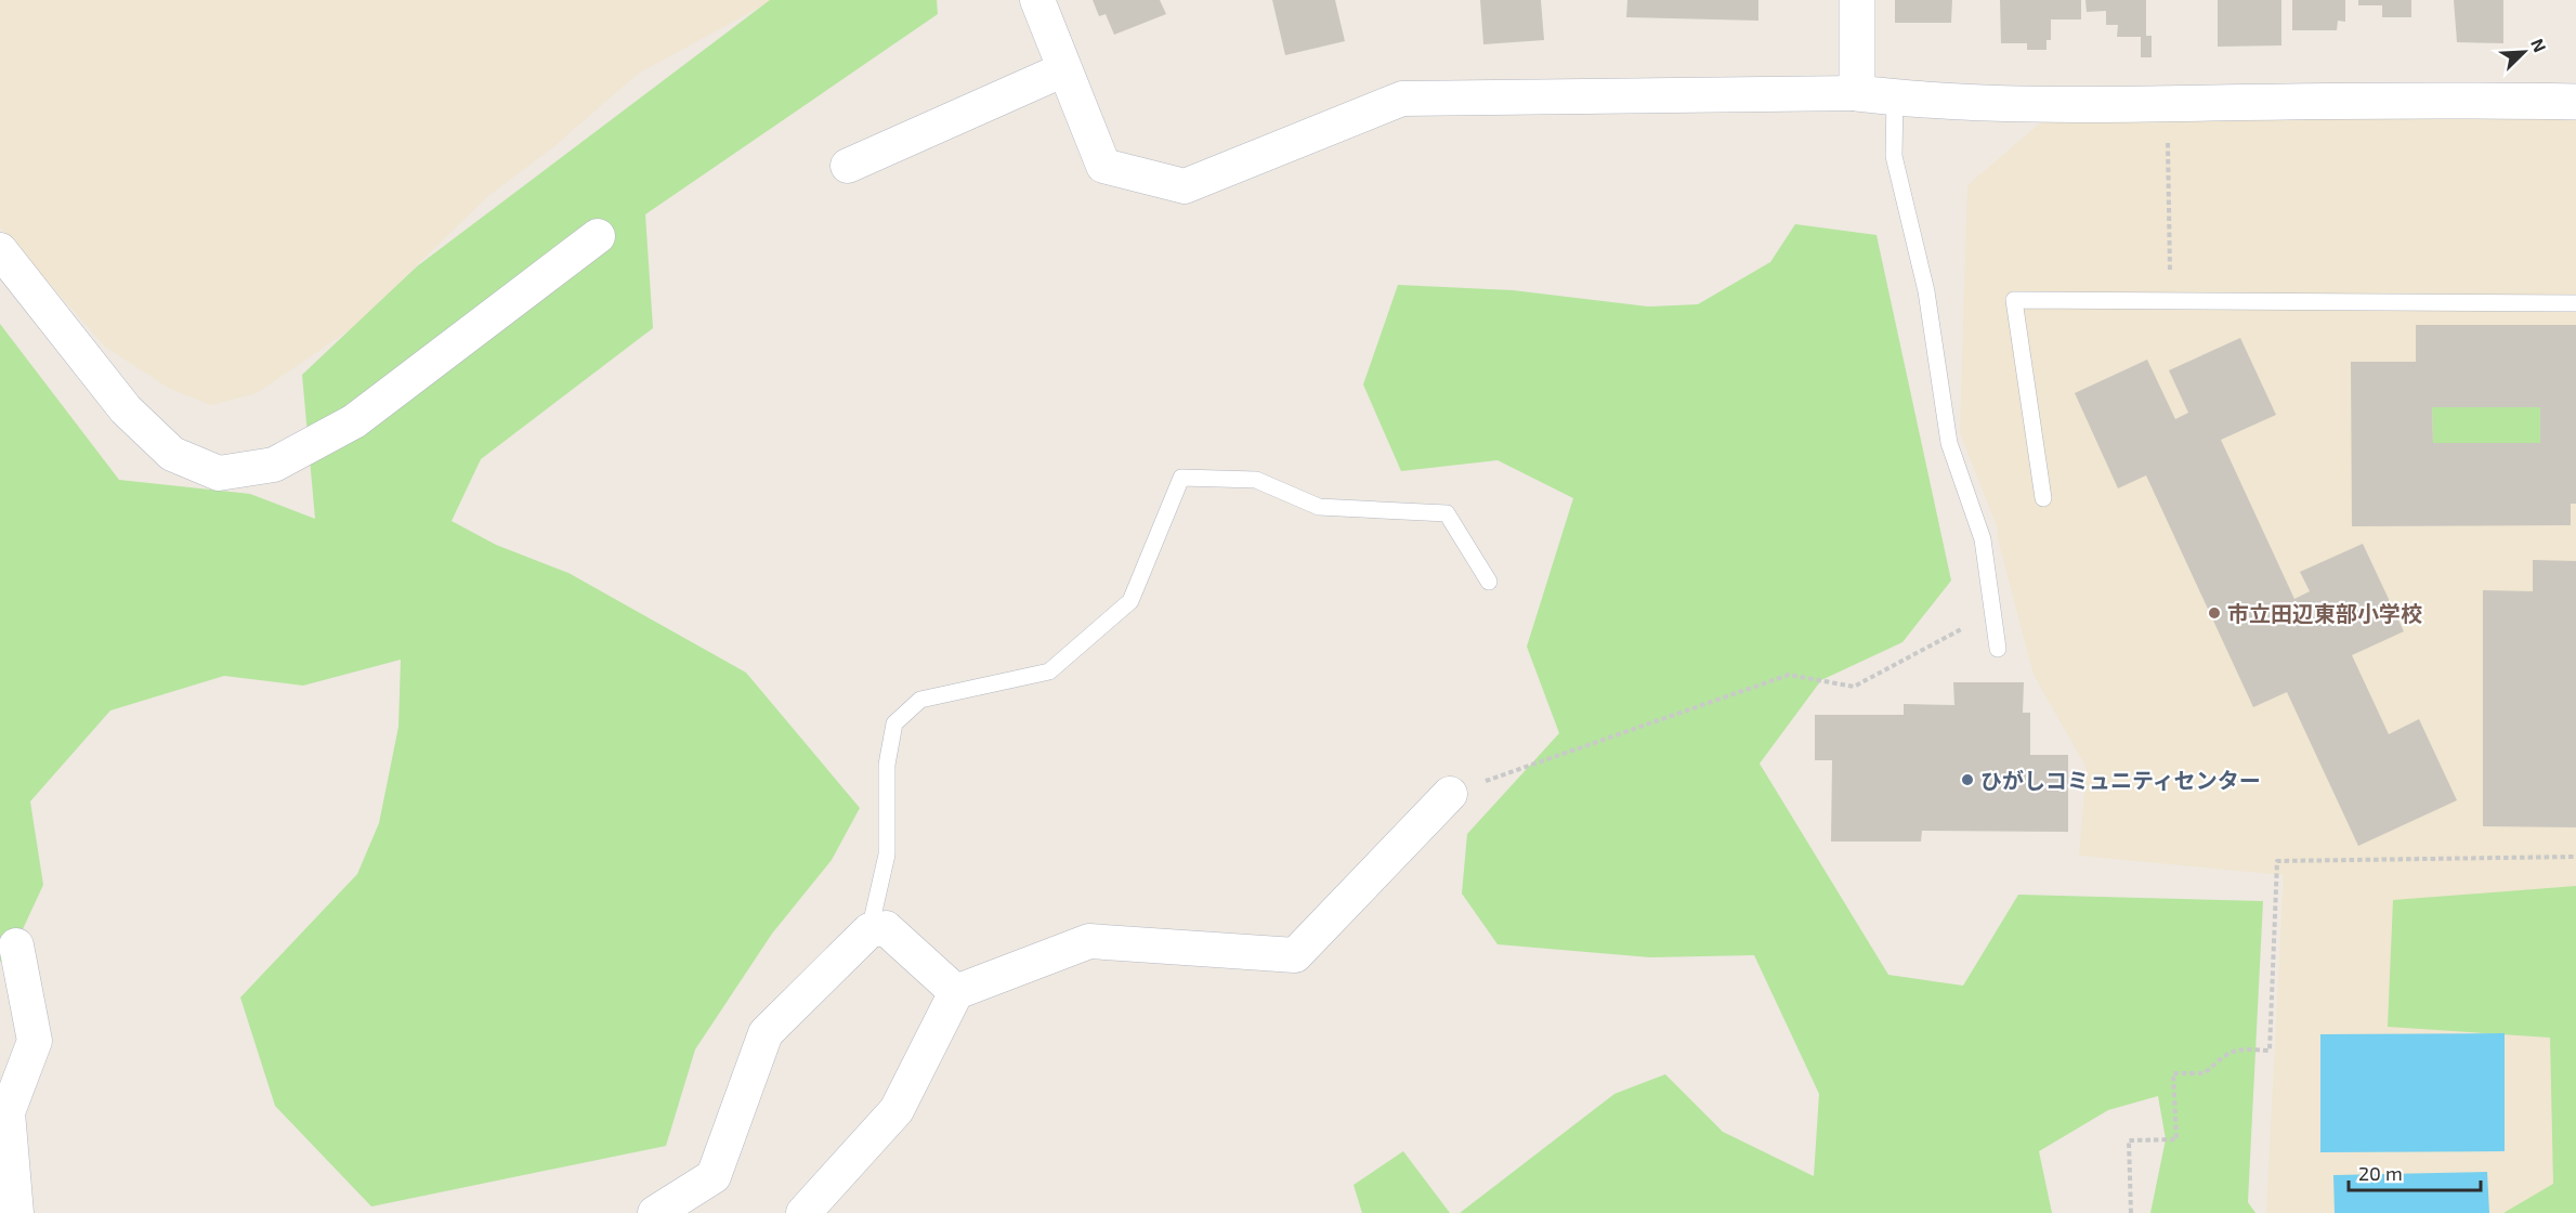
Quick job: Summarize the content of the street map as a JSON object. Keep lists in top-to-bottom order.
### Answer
{
  "places": ["市立田辺東部小学校", "ひがしコミュニティセンター"],
  "scale_bar": "20 m",
  "north": "top right"
}
